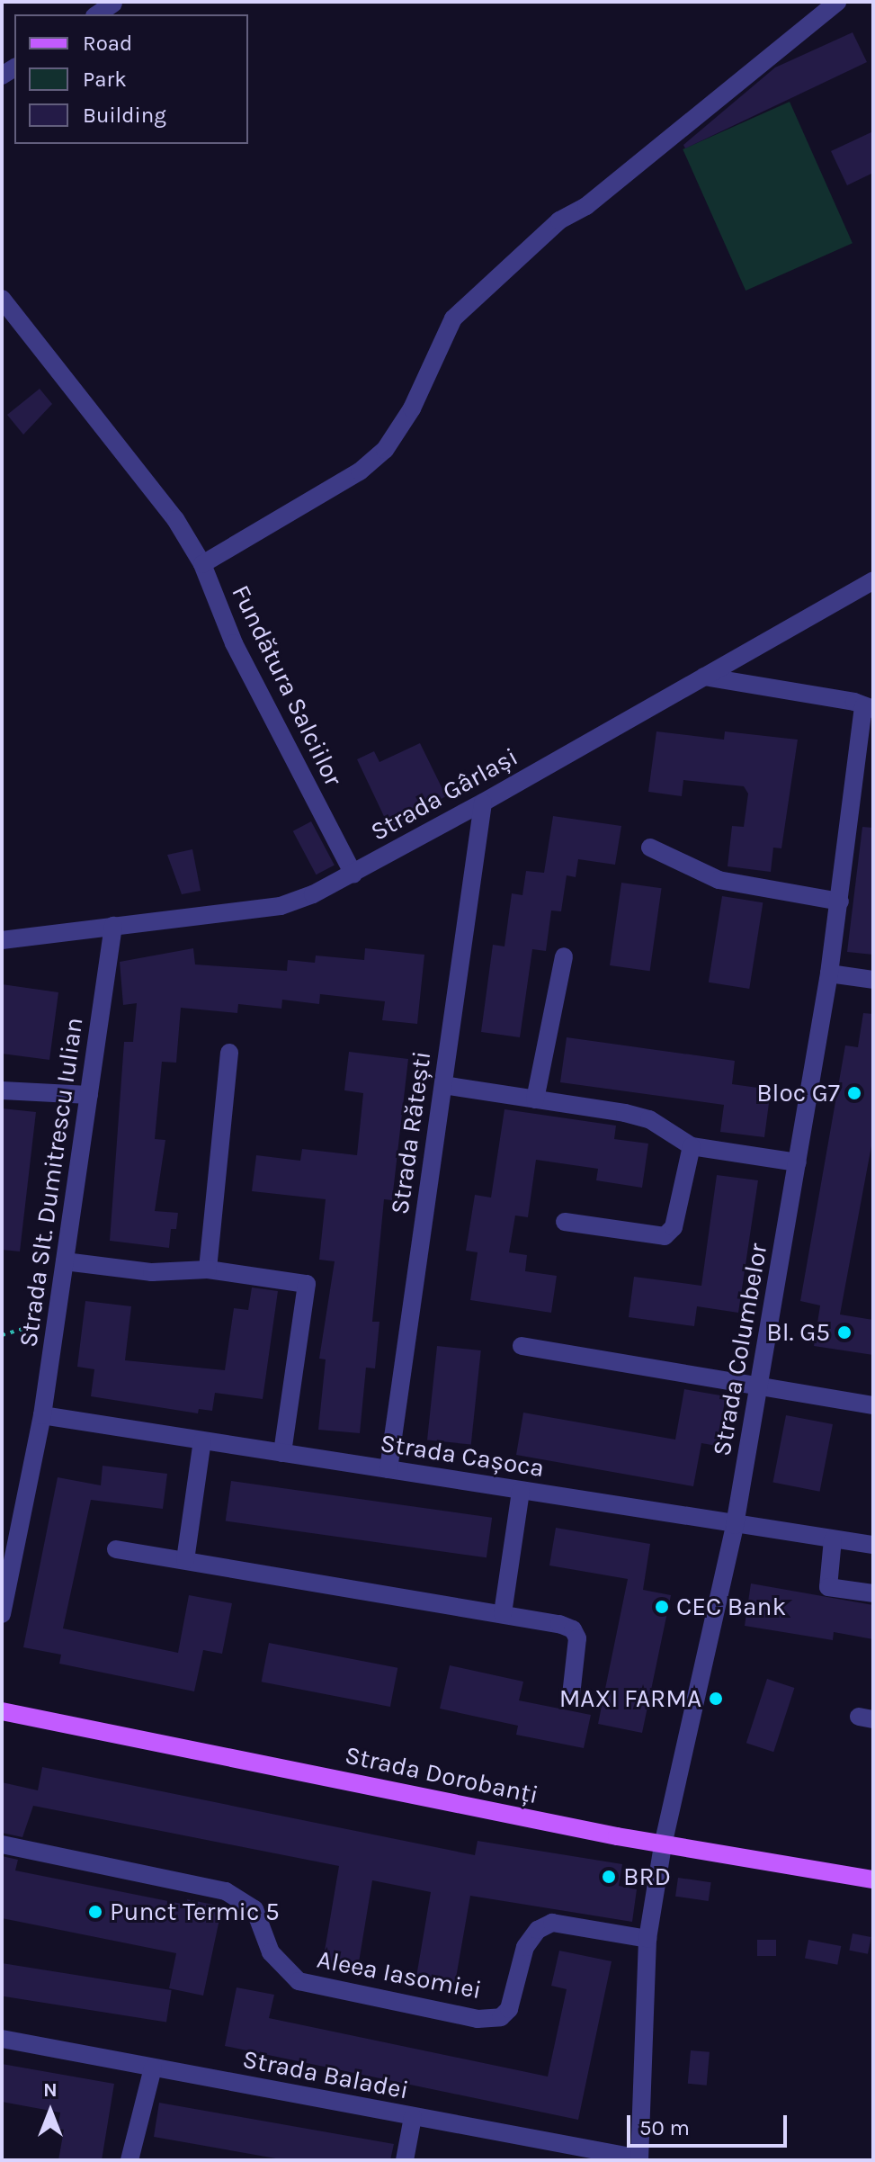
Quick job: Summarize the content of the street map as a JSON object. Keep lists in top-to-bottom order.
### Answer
{
  "streets": {
    "main road": ["Strada Dorobanți"],
    "street": [
      "Fundătura Salciilor",
      "Strada Gârlași",
      "Strada Rătești",
      "Strada Slt. Dumitrescu Iulian",
      "Strada Columbelor",
      "Strada Cașoca",
      "Aleea Iasomiei",
      "Strada Baladei"
    ]
  },
  "crossings": [
    ["Fundătura Salciilor", "Strada Gârlași"],
    ["Strada Gârlași", "Strada Rătești"],
    ["Strada Gârlași", "Strada Slt. Dumitrescu Iulian"],
    ["Strada Gârlași", "Strada Columbelor"],
    ["Strada Rătești", "Strada Cașoca"],
    ["Strada Slt. Dumitrescu Iulian", "Strada Cașoca"],
    ["Strada Columbelor", "Strada Cașoca"],
    ["Strada Columbelor", "Strada Dorobanți"],
    ["Strada Columbelor", "Aleea Iasomiei"],
    ["Strada Columbelor", "Strada Baladei"]
  ],
  "places": [
    "Bloc G7",
    "Bl. G5",
    "CEC Bank",
    "MAXI FARMA",
    "BRD",
    "Punct Termic 5"
  ],
  "legend": ["Road", "Park", "Building"],
  "scale_bar": "50 m",
  "north": "top"
}
